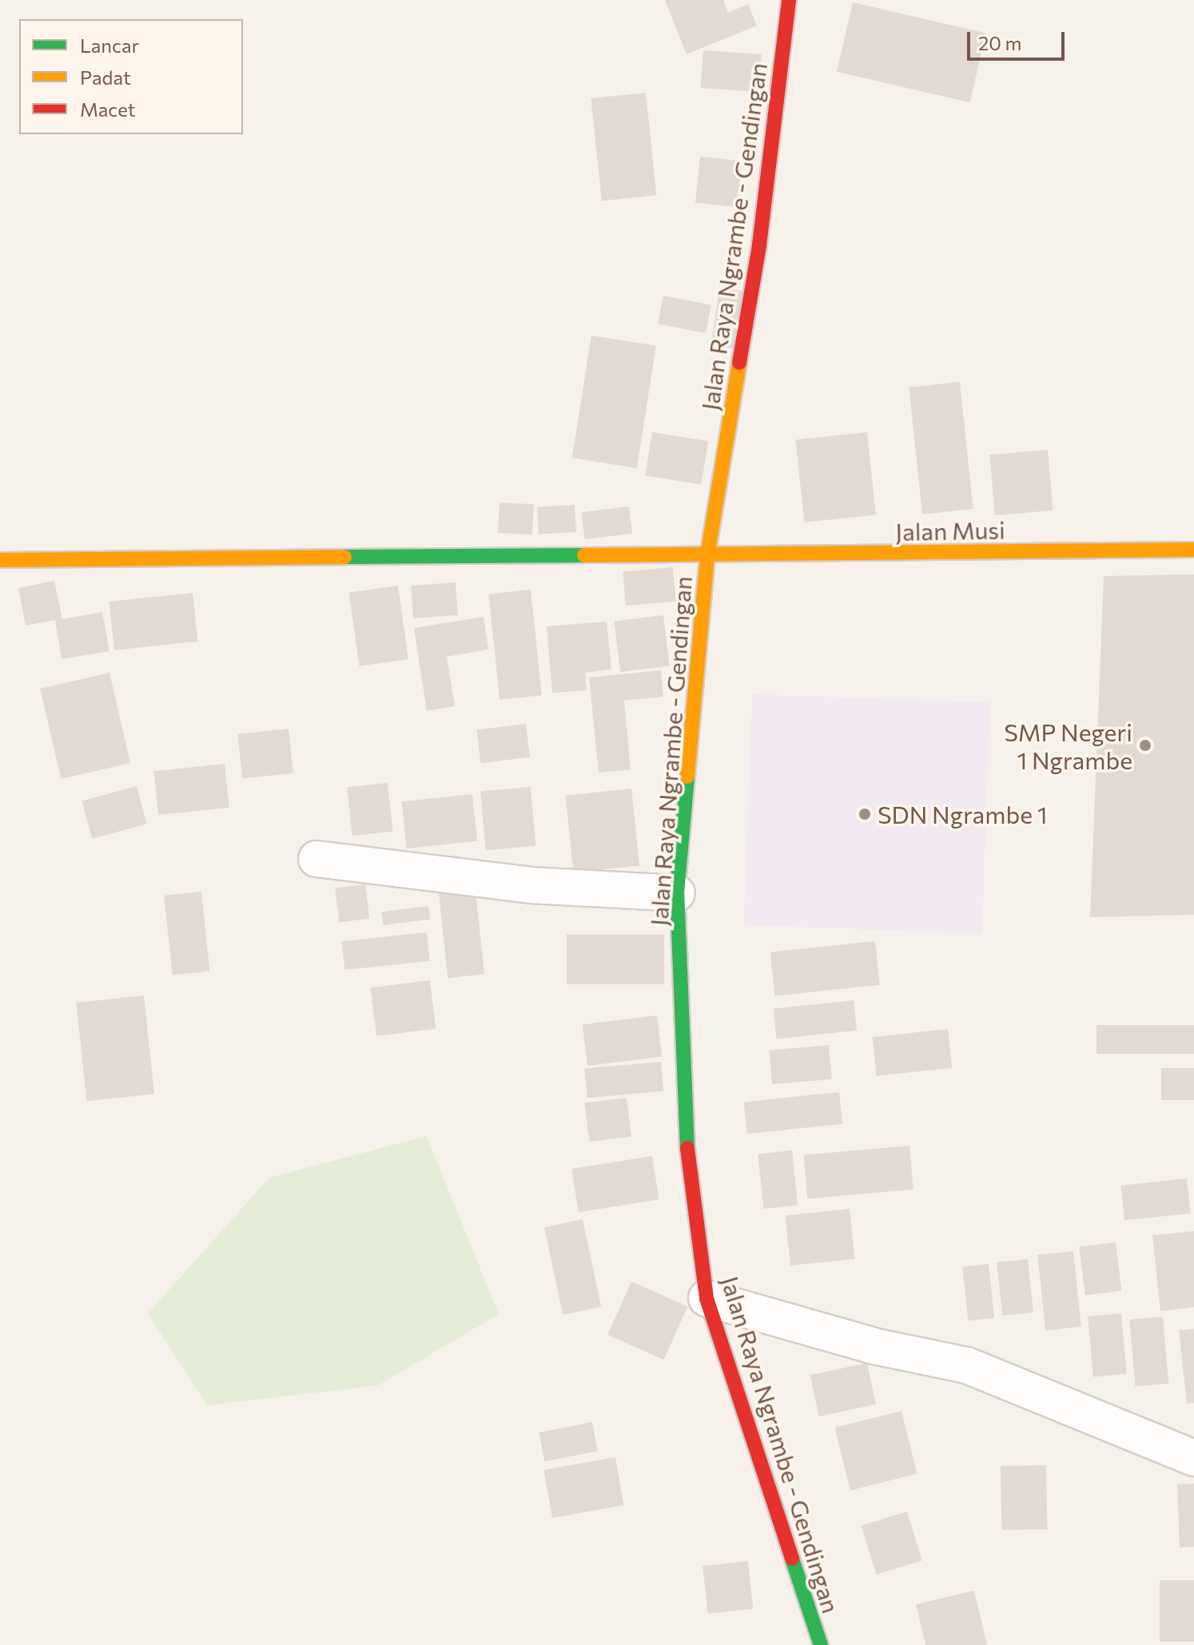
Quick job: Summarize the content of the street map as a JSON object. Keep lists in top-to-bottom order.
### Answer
{
  "streets": {
    "main road": ["Jalan Raya Ngrambe - Gendingan", "Jalan Musi"]
  },
  "crossings": [
    ["Jalan Raya Ngrambe - Gendingan", "Jalan Musi"]
  ],
  "places": ["SMP Negeri 1 Ngrambe", "SDN Ngrambe 1"],
  "legend": ["Lancar", "Padat", "Macet"],
  "scale_bar": "20 m"
}
